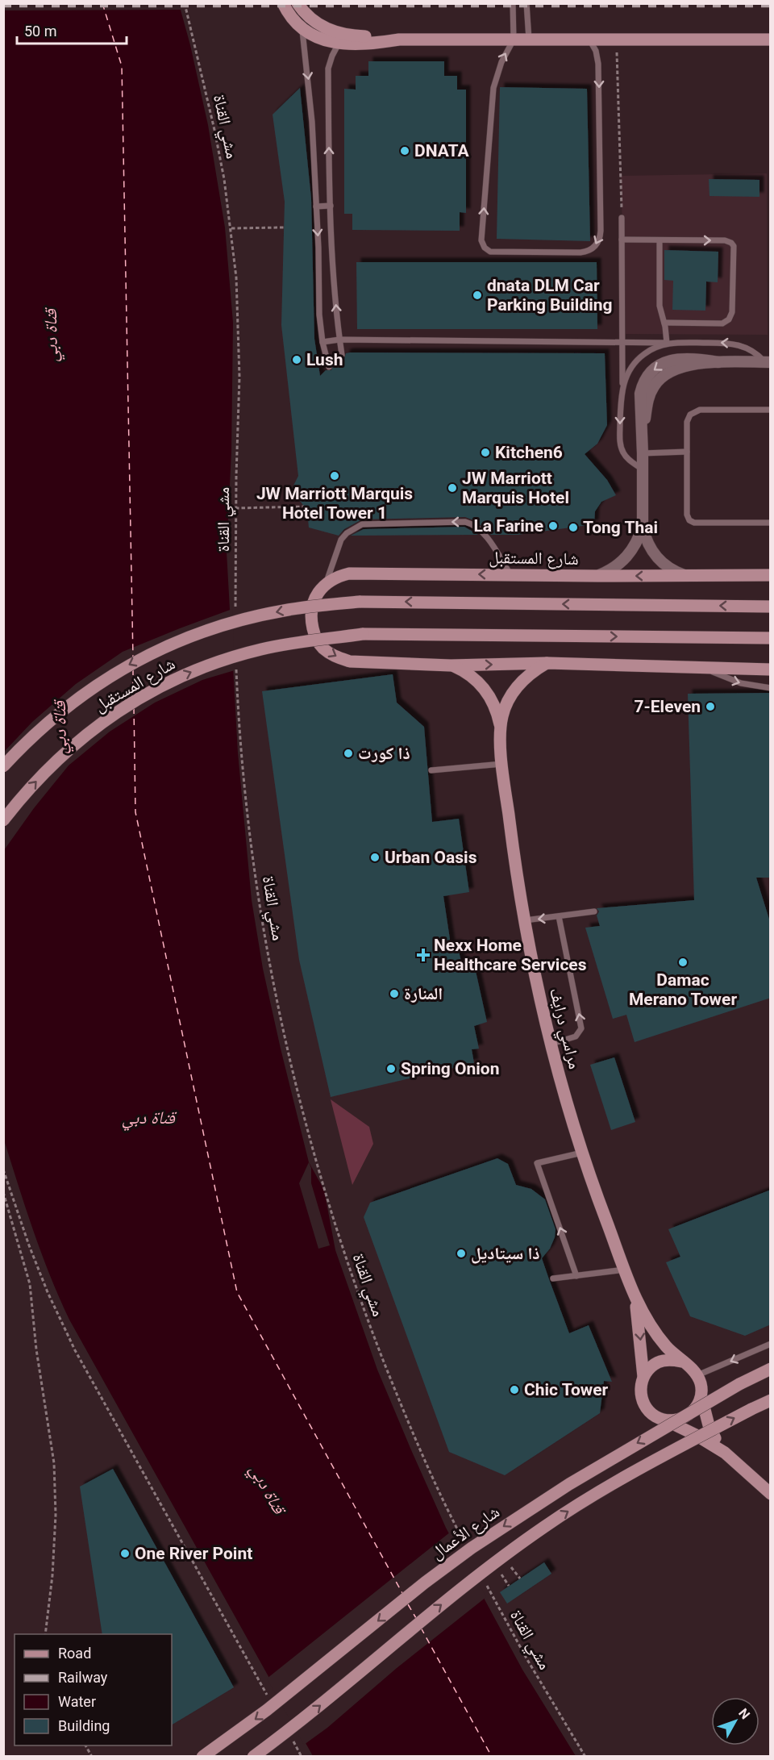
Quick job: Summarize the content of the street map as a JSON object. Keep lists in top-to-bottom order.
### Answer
{
  "streets": {
    "street": ["شارع المستقبل", "مراسي درايف", "شارع الأعمال"],
    "path": ["مشي القناة"]
  },
  "water": ["قناة دبي"],
  "places": {
    "other": [
      "DNATA",
      "dnata DLM Car Parking Building",
      "Lush",
      "Kitchen6",
      "JW Marriott Marquis Hotel Tower 1",
      "JW Marriott Marquis Hotel",
      "La Farine",
      "Tong Thai",
      "7-Eleven",
      "ذا كورت",
      "Urban Oasis",
      "Damac Merano Tower",
      "المنارة",
      "Spring Onion",
      "ذا سيتاديل",
      "Chic Tower",
      "One River Point"
    ],
    "health": ["Nexx Home Healthcare Services"]
  },
  "legend": [
    "Road",
    "Railway",
    "Water",
    "Building"
  ],
  "scale_bar": "50 m",
  "north": "top right"
}
